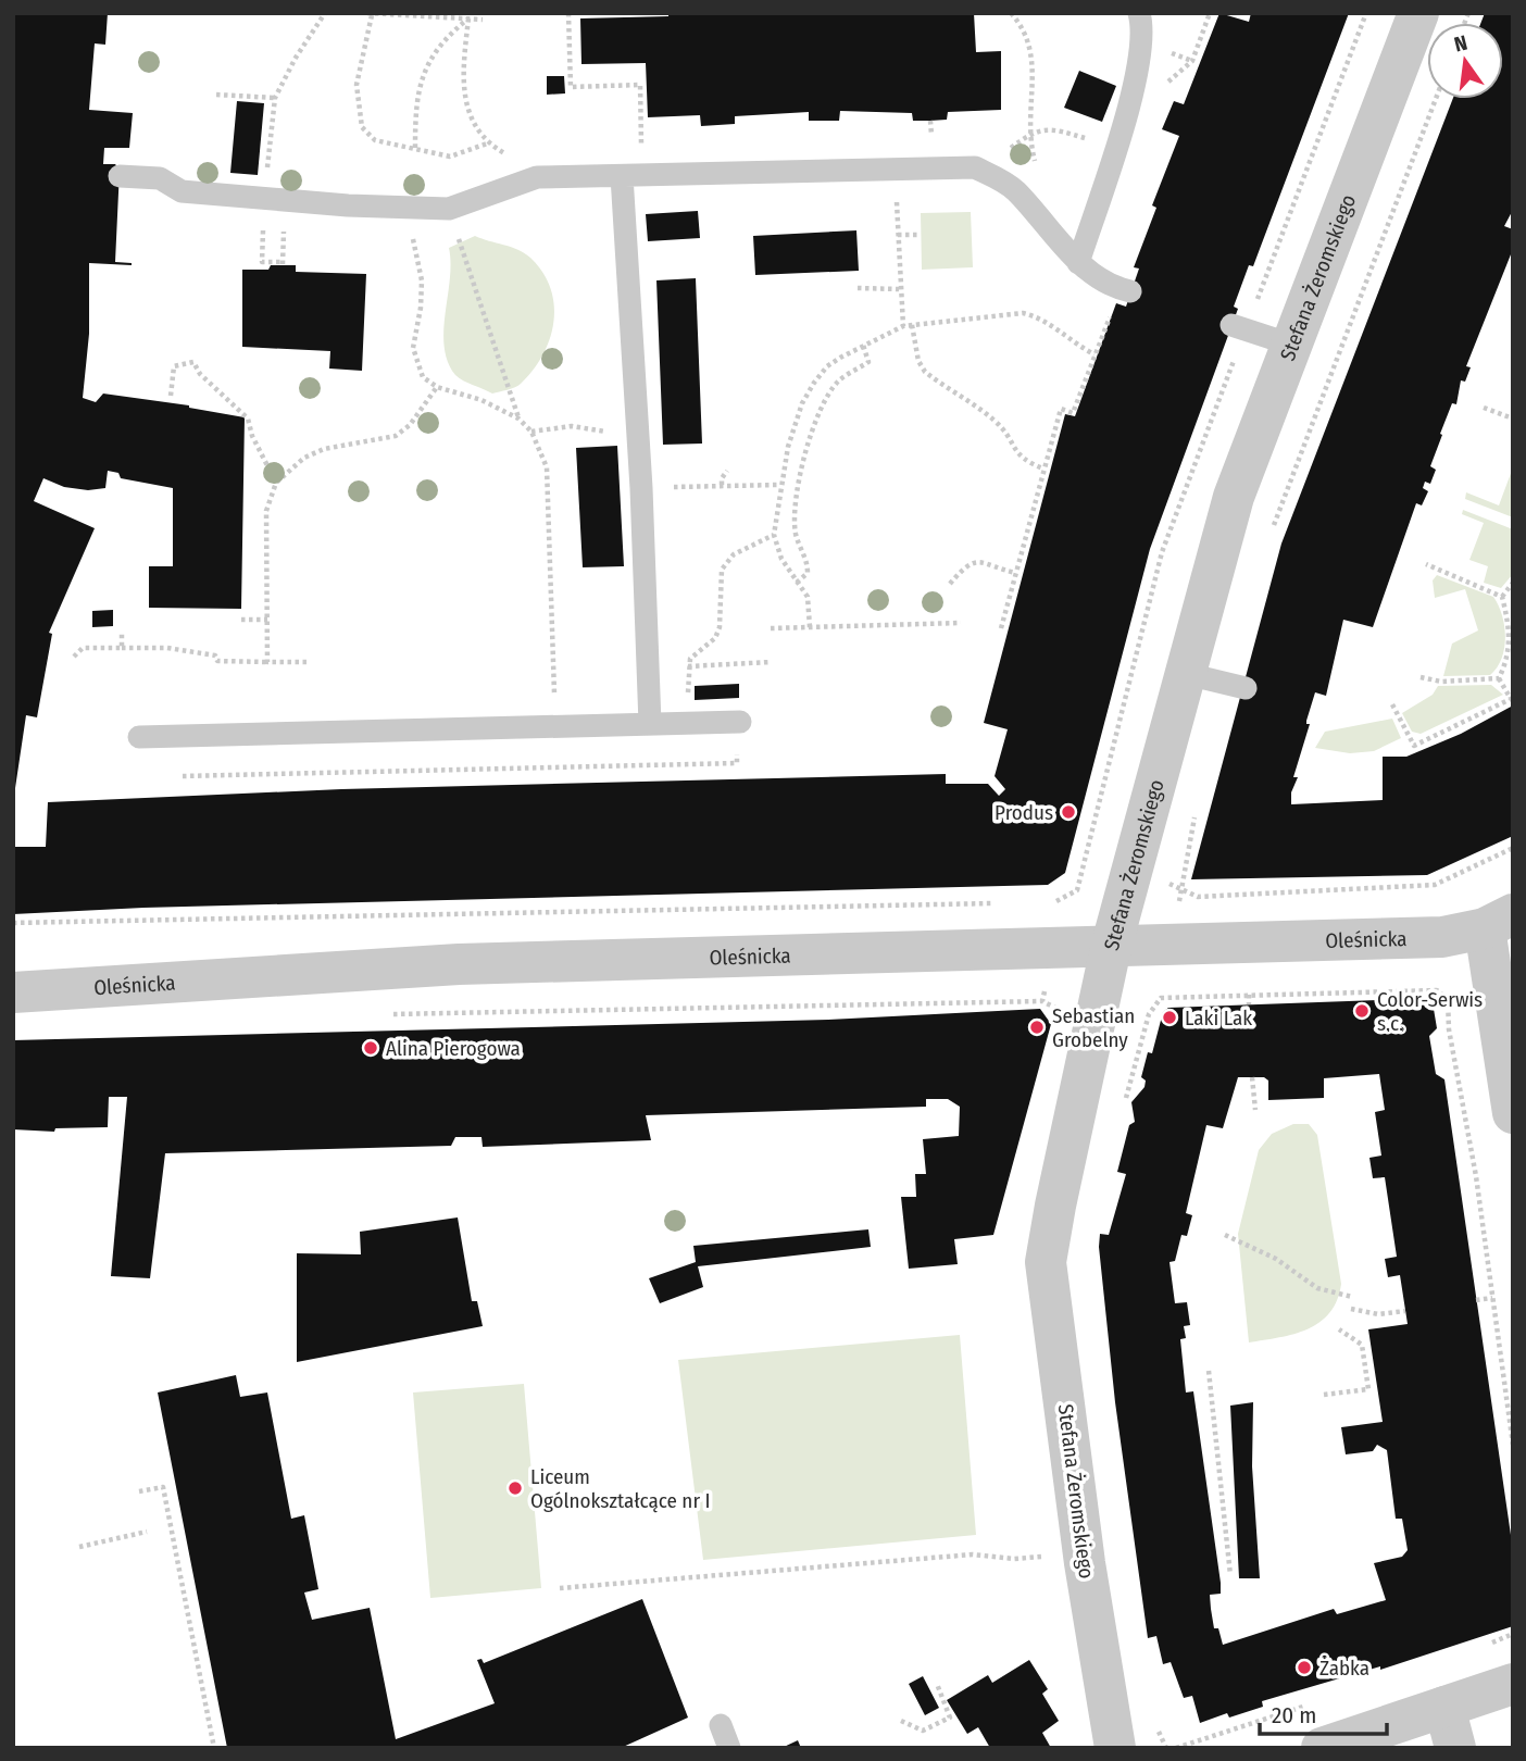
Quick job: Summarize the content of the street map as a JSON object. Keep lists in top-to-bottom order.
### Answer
{
  "streets": {
    "street": ["Stefana Żeromskiego", "Oleśnicka"]
  },
  "crossings": [
    ["Stefana Żeromskiego", "Oleśnicka"]
  ],
  "places": [
    "Produs",
    "Color-Serwis s.c.",
    "Laki Lak",
    "Sebastian Grobelny",
    "Alina Pierogowa",
    "Liceum Ogólnokształcące nr I",
    "Żabka"
  ],
  "scale_bar": "20 m",
  "north": "top"
}
